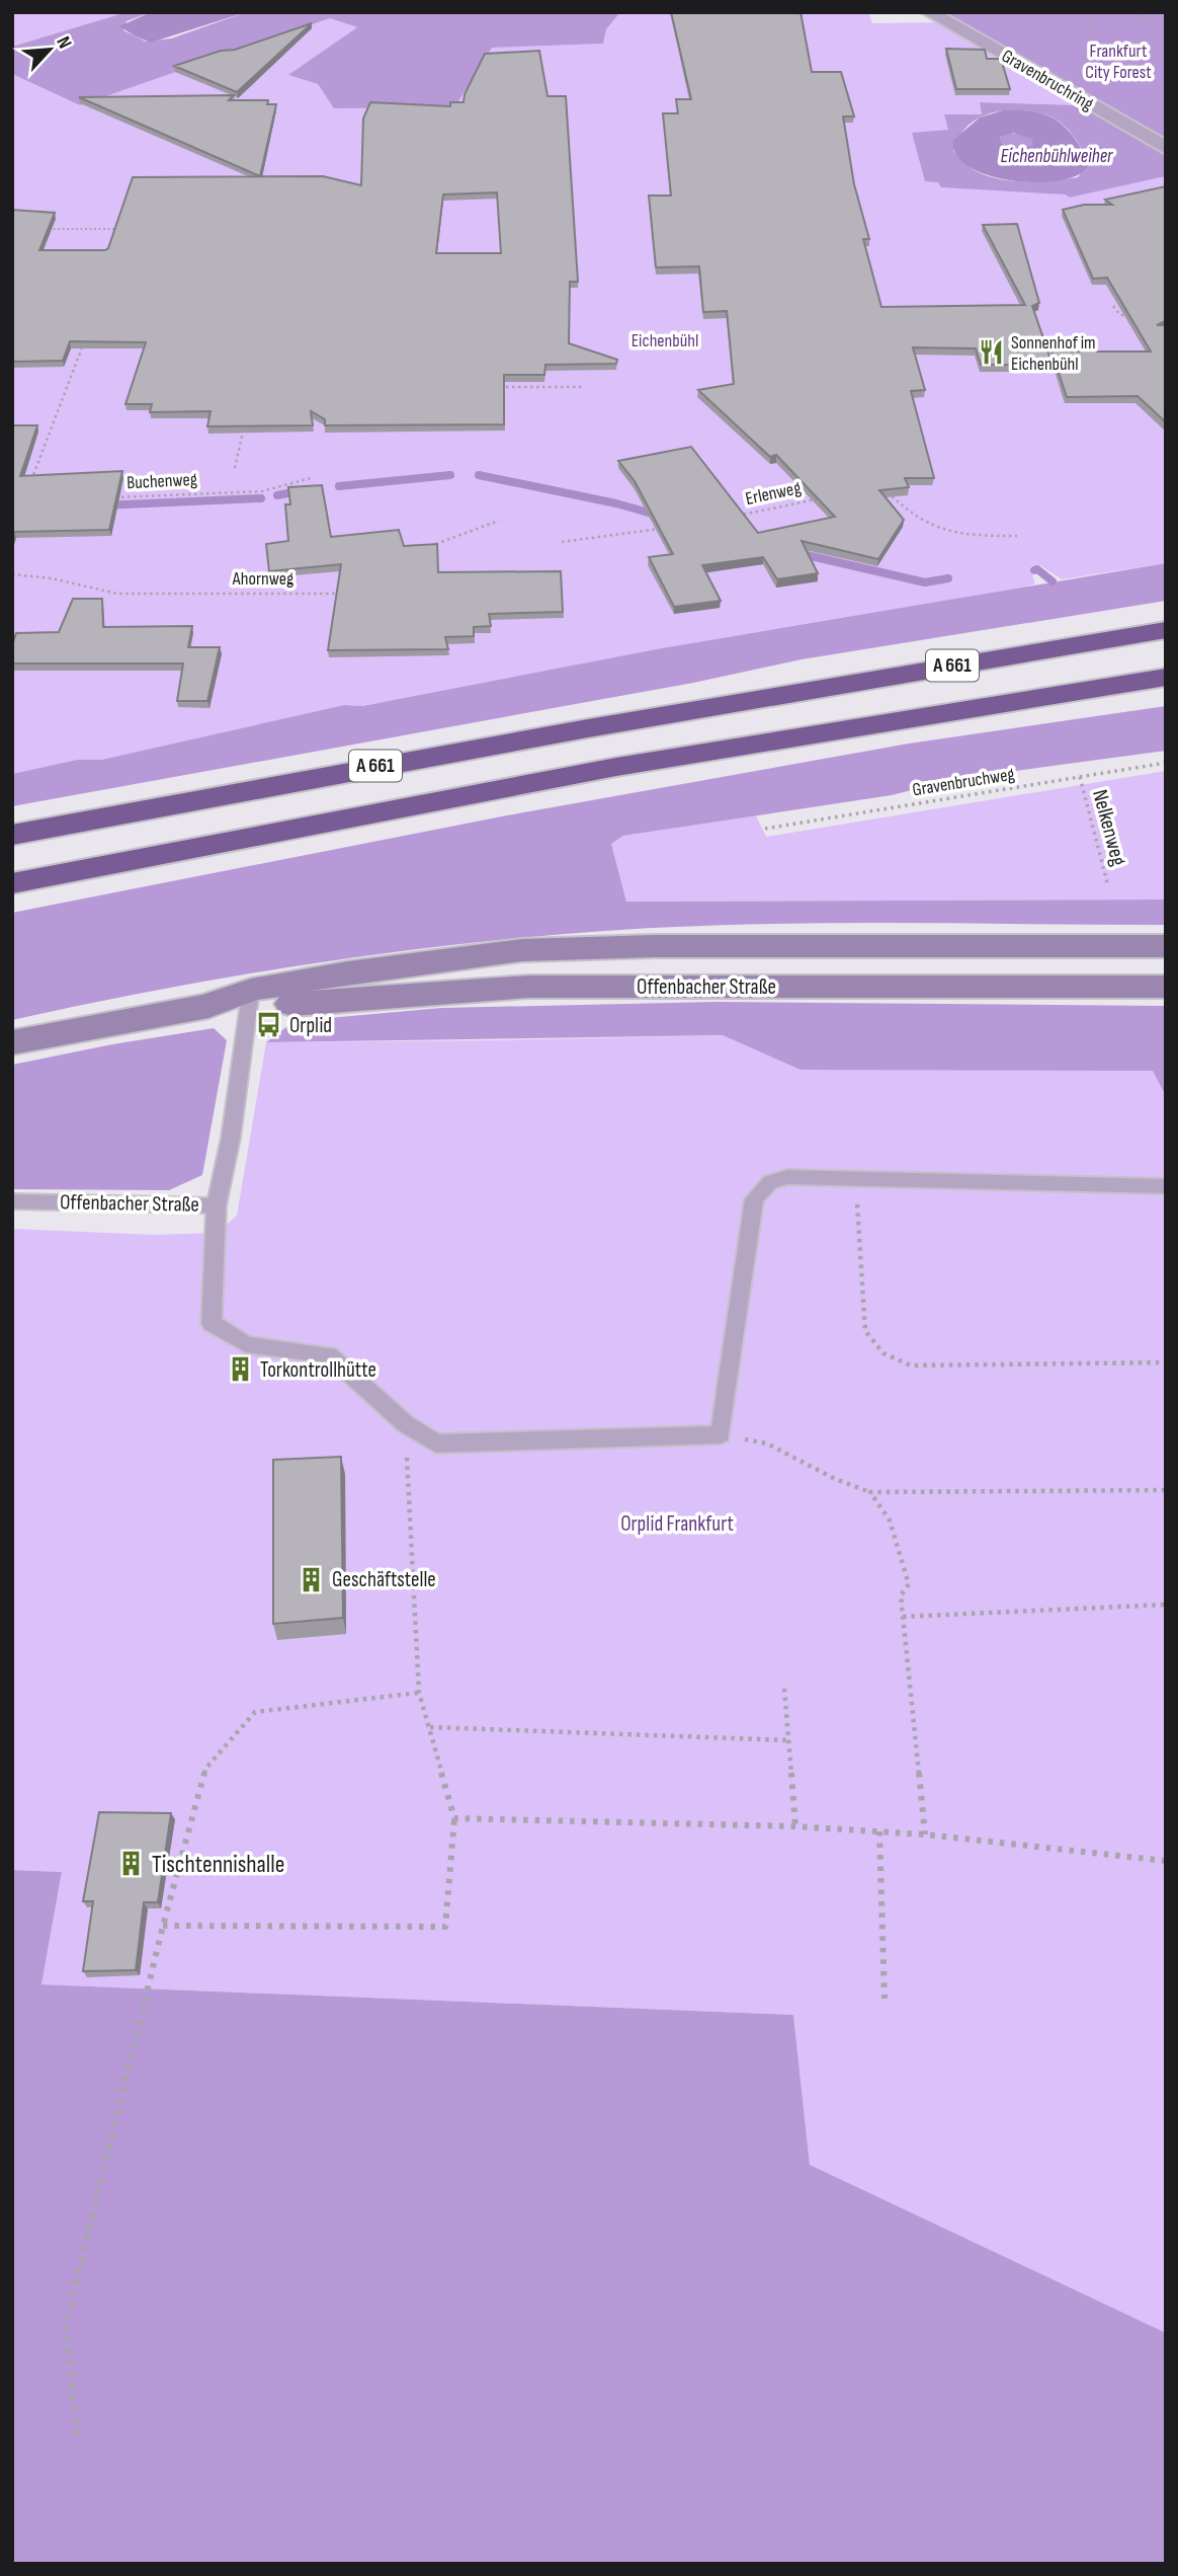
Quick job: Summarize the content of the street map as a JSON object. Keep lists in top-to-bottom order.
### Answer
{
  "streets": {
    "highway": ["A 661"],
    "main road": ["Offenbacher Straße"],
    "street": ["Gravenbruchring"],
    "path": [
      "Buchenweg",
      "Erlenweg",
      "Ahornweg",
      "Gravenbruchweg",
      "Nelkenweg"
    ]
  },
  "crossings": [
    ["Gravenbruchweg", "Nelkenweg"]
  ],
  "water": ["Eichenbühlweiher"],
  "parks": ["Frankfurt City Forest", "Eichenbühl", "Orplid Frankfurt"],
  "places": {
    "restaurant": ["Sonnenhof im Eichenbühl"],
    "bus stop": ["Orplid"],
    "building": ["Torkontrollhütte", "Geschäftstelle", "Tischtennishalle"]
  },
  "north": "top right"
}
